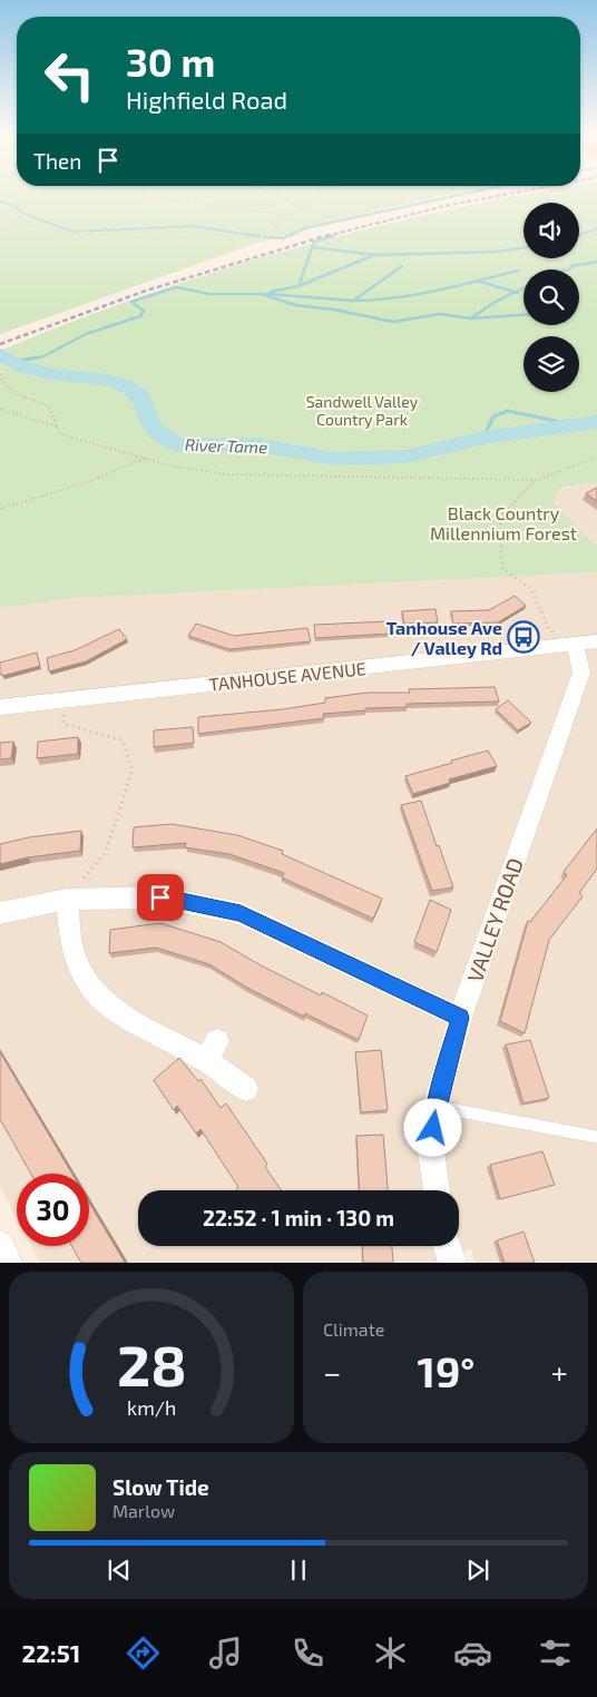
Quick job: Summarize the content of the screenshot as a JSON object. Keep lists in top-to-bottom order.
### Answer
{
  "streets": {
    "street": ["TANHOUSE AVENUE", "VALLEY ROAD"]
  },
  "crossings": [
    ["TANHOUSE AVENUE", "VALLEY ROAD"]
  ],
  "water": ["River Tame"],
  "parks": ["Sandwell Valley Country Park", "Black Country Millennium Forest"],
  "places": {
    "bus stop": ["Tanhouse Ave / Valley Rd"]
  },
  "page": {
    "turn": ["30 m", "Highfield Road"],
    "then": "Then",
    "limit": "30",
    "trip": "22:52 · 1 min · 130 m",
    "tile": "Climate",
    "heat": ["−", "19°", "+"],
    "song": ["Slow Tide", "Marlow"],
    "tabs": "22:51",
    "gauge": ["28", "km/h"]
  }
}
